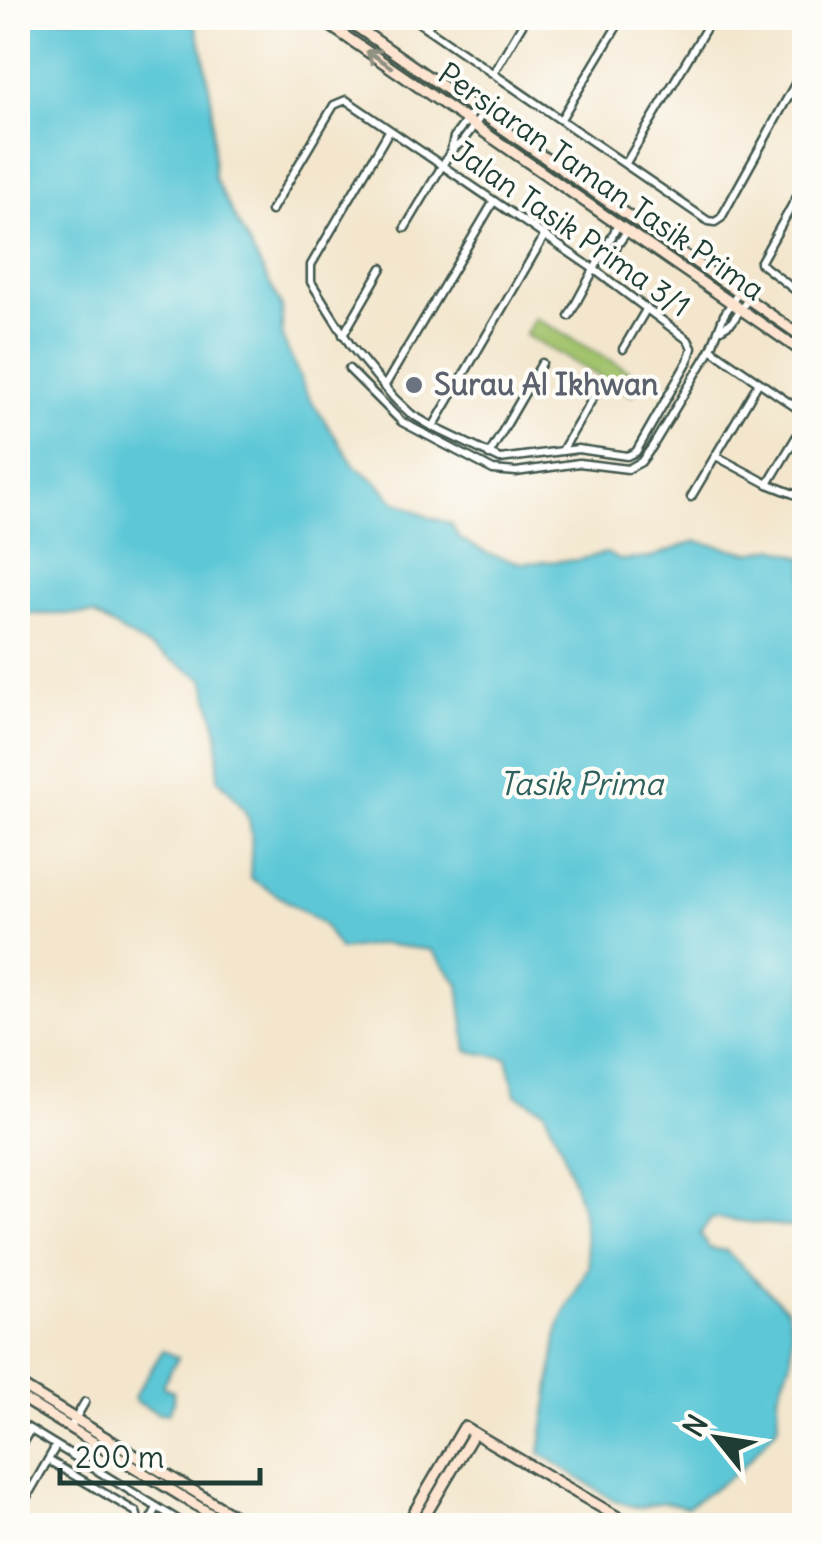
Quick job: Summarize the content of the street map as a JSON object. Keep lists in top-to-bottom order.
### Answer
{
  "streets": {
    "main road": ["Persiaran Taman Tasik Prima"],
    "street": ["Jalan Tasik Prima 3/1"]
  },
  "water": ["Tasik Prima"],
  "places": ["Surau Al Ikhwan"],
  "scale_bar": "200 m",
  "north": "top left"
}
